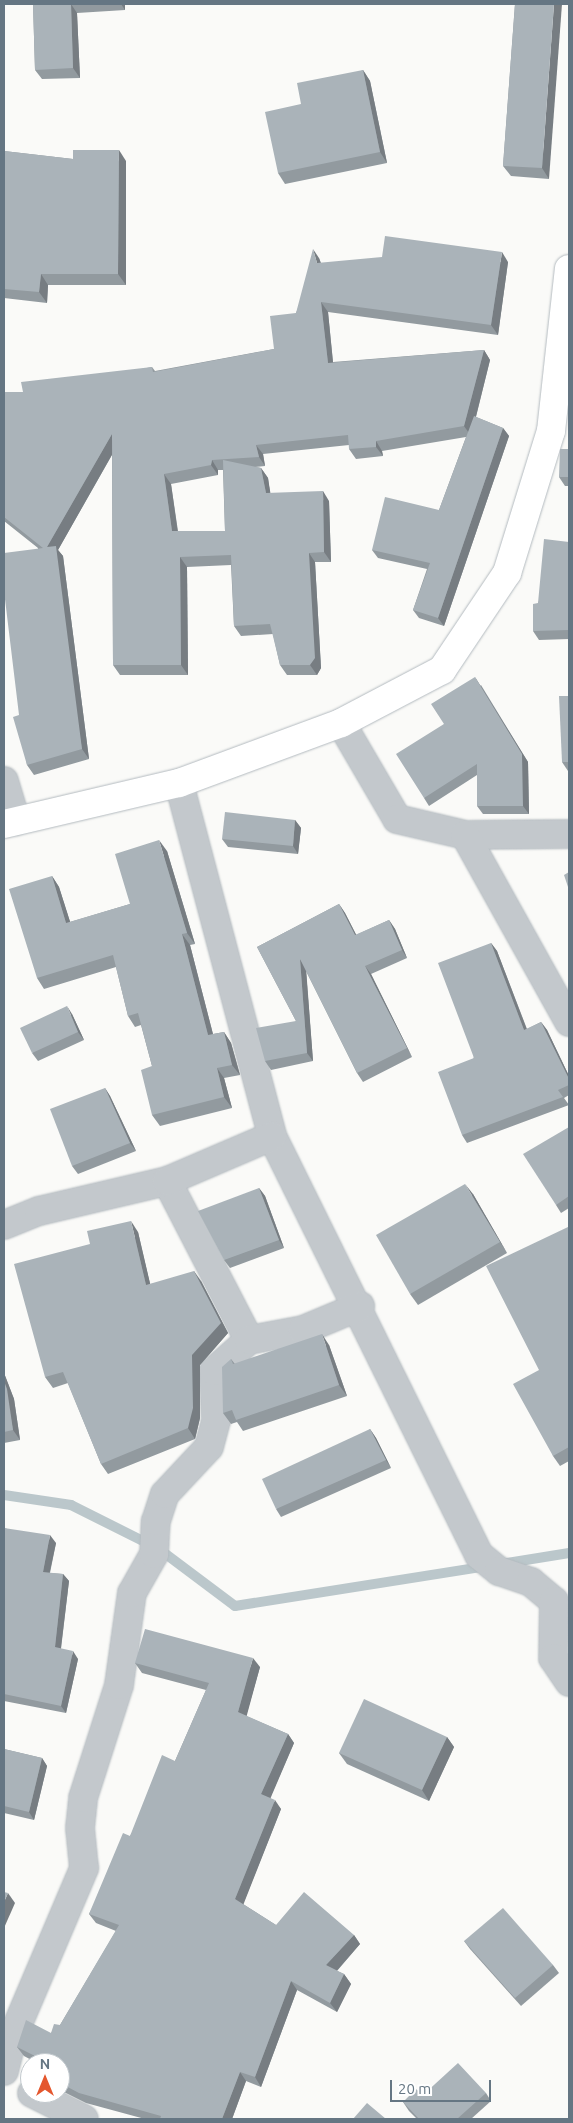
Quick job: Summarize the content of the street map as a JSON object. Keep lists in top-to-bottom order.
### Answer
{
  "scale_bar": "20 m",
  "north": "top"
}
